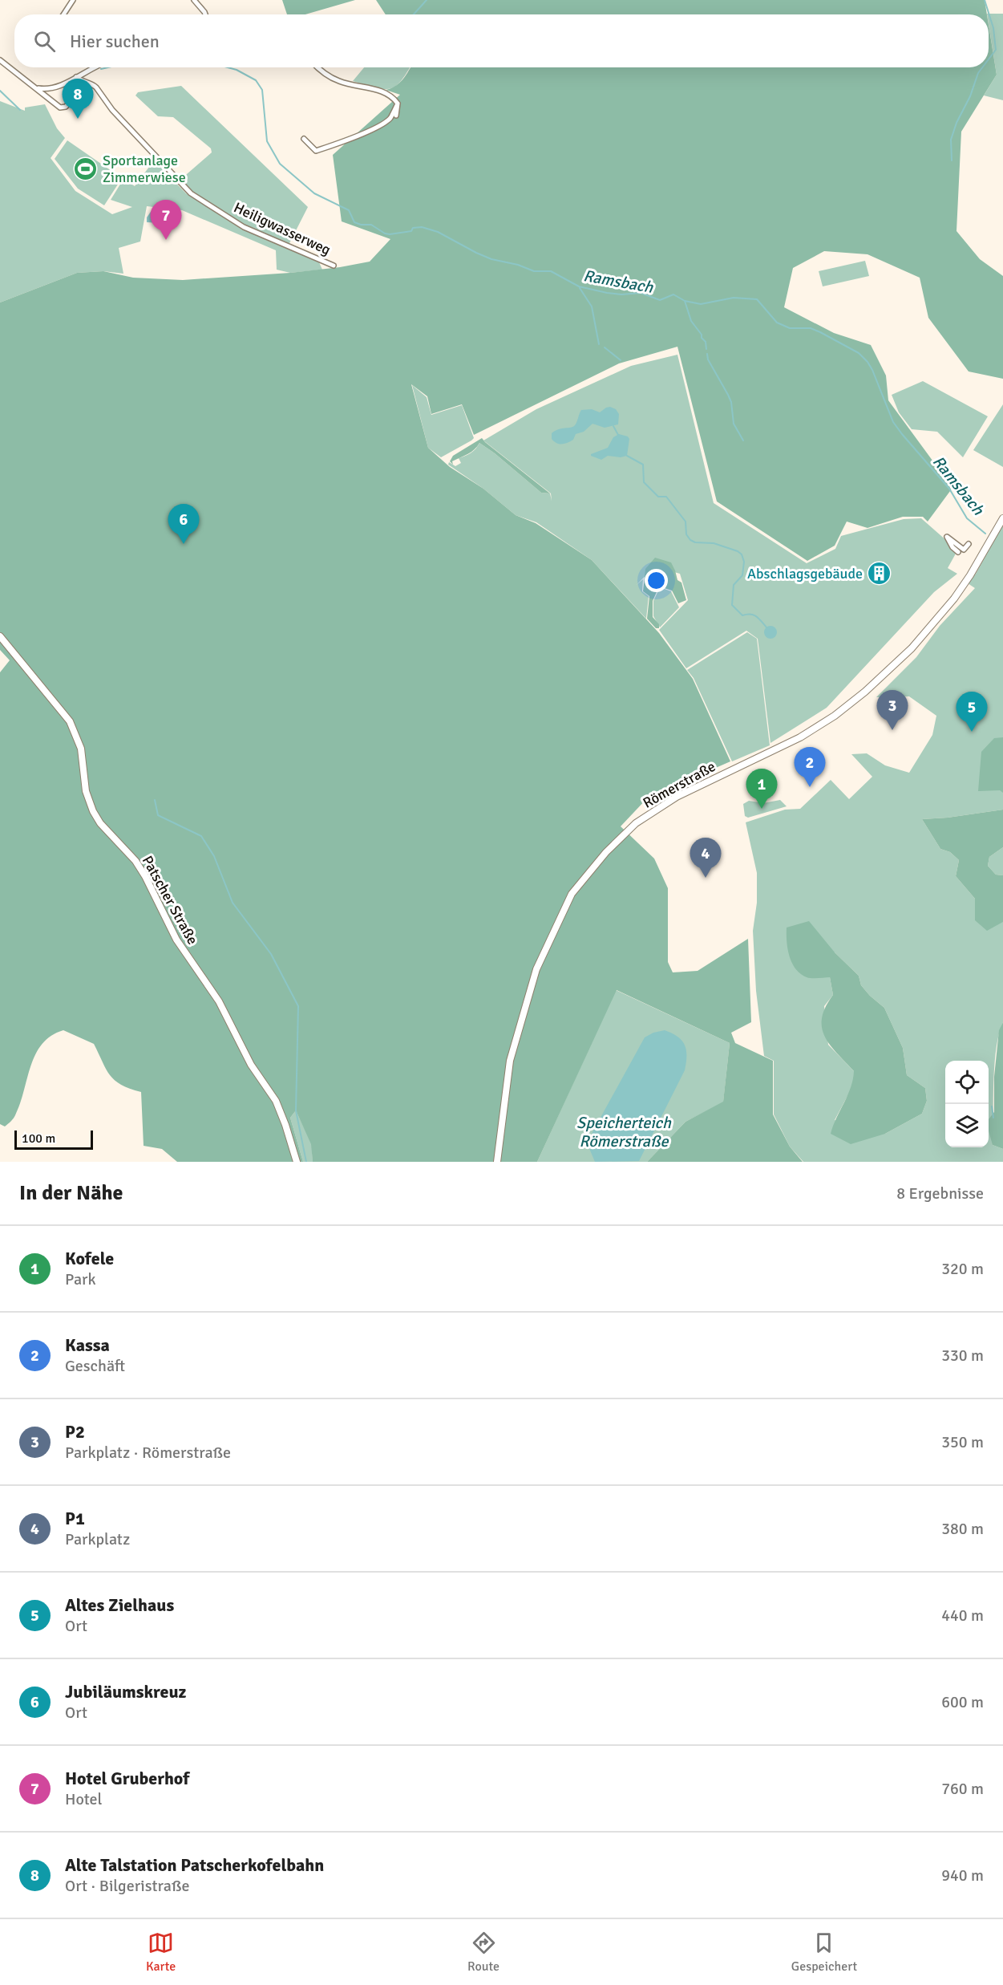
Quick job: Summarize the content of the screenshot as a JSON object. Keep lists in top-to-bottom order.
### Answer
{
  "streets": {
    "main road": ["Römerstraße", "Patscher Straße"],
    "street": ["Heiligwasserweg"]
  },
  "water": ["Ramsbach", "Speicherteich Römerstraße"],
  "places": {
    "sports": ["Sportanlage Zimmerwiese"],
    "building": ["Abschlagsgebäude"]
  },
  "scale_bar": "100 m",
  "page": {
    "search": "Hier suchen",
    "pins": [
      "8",
      "7",
      "6",
      "3",
      "5",
      "2",
      "1",
      "4"
    ],
    "scale": "100 m",
    "heading": ["In der Nähe", "8 Ergebnisse"],
    "list": [
      {
        "mark": "1",
        "name": "Kofele",
        "note": "Park",
        "value": "320 m"
      },
      {
        "mark": "2",
        "name": "Kassa",
        "note": "Geschäft",
        "value": "330 m"
      },
      {
        "mark": "3",
        "name": "P2",
        "note": "Parkplatz · Römerstraße",
        "value": "350 m"
      },
      {
        "mark": "4",
        "name": "P1",
        "note": "Parkplatz",
        "value": "380 m"
      },
      {
        "mark": "5",
        "name": "Altes Zielhaus",
        "note": "Ort",
        "value": "440 m"
      },
      {
        "mark": "6",
        "name": "Jubiläumskreuz",
        "note": "Ort",
        "value": "600 m"
      },
      {
        "mark": "7",
        "name": "Hotel Gruberhof",
        "note": "Hotel",
        "value": "760 m"
      },
      {
        "mark": "8",
        "name": "Alte Talstation Patscherkofelbahn",
        "note": "Ort · Bilgeristraße",
        "value": "940 m"
      }
    ],
    "nav": ["Karte", "Route", "Gespeichert"]
  }
}
